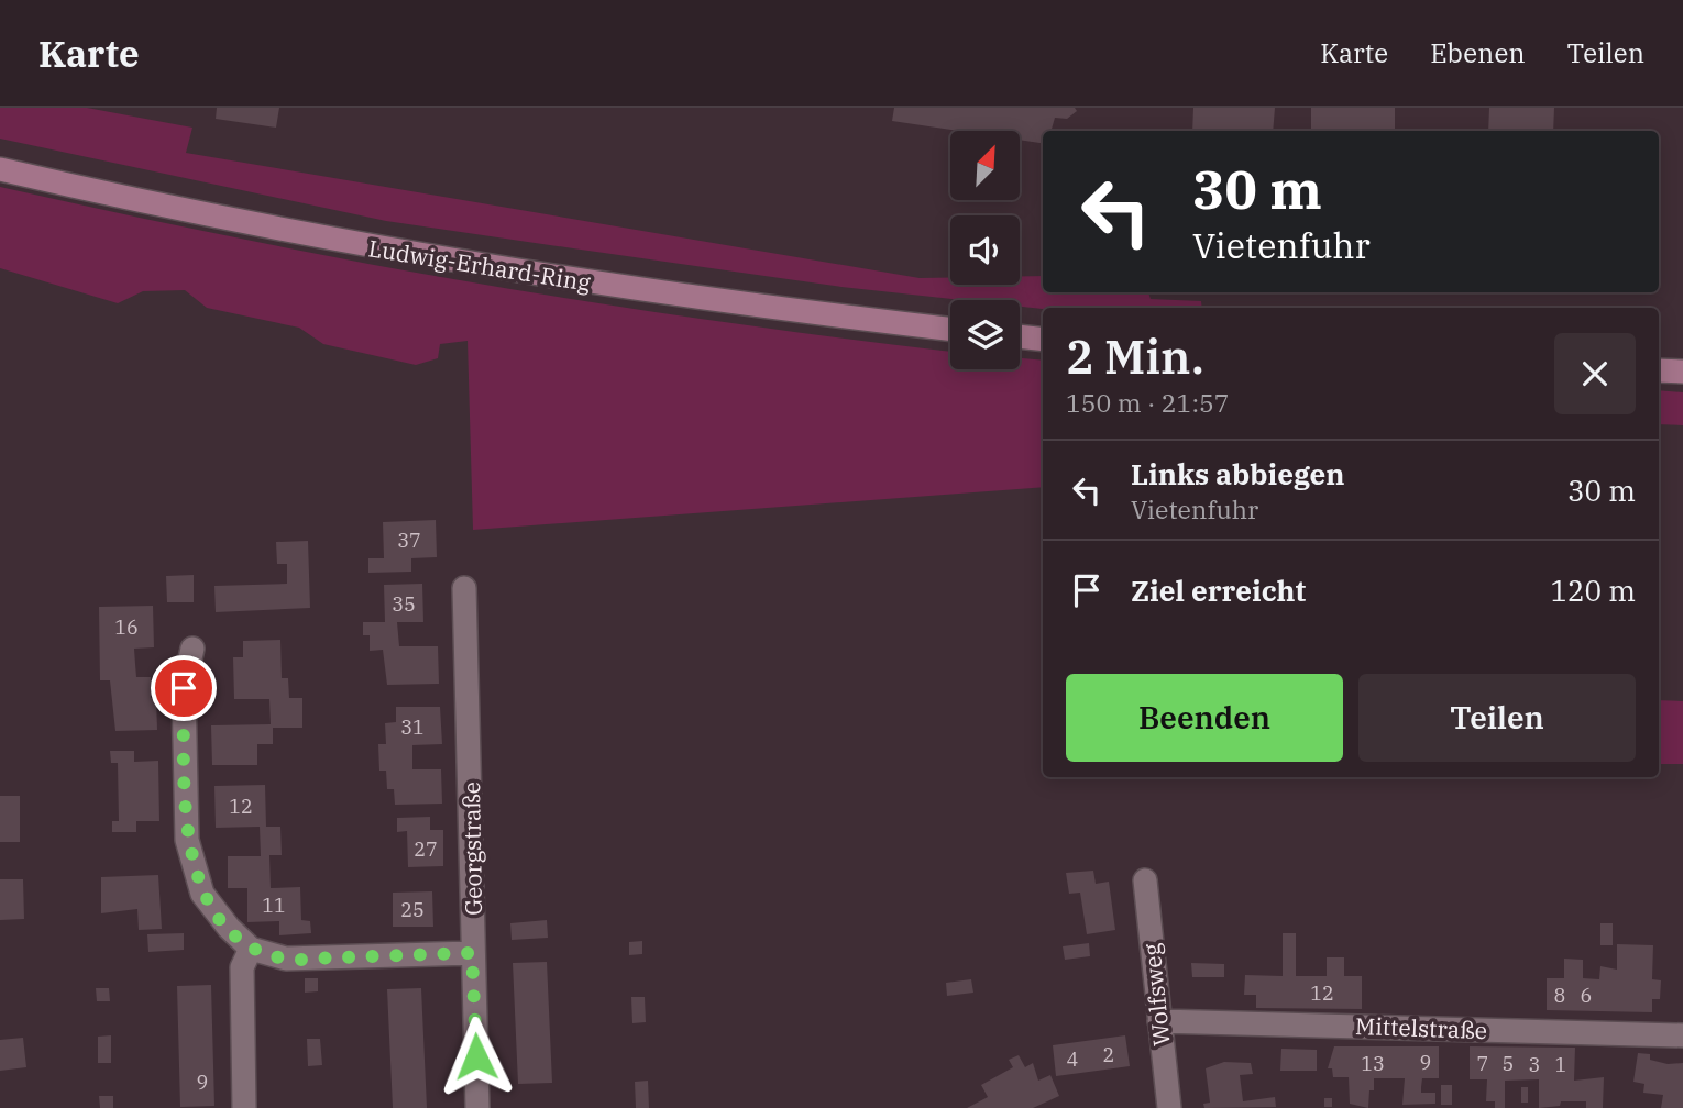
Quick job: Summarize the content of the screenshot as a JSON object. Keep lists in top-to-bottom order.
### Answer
{
  "streets": {
    "main road": ["Ludwig-Erhard-Ring"],
    "street": ["Georgstraße", "Wolfsweg", "Mittelstraße"]
  },
  "crossings": [
    ["Wolfsweg", "Mittelstraße"]
  ],
  "house_numbers": [
    "37",
    "35",
    "16",
    "31",
    "12",
    "27",
    "11",
    "25",
    "12",
    "8",
    "6",
    "2",
    "4",
    "9",
    "13",
    "7",
    "5",
    "3",
    "1",
    "9"
  ],
  "north": "top right",
  "page": {
    "header": "Karte",
    "nav": ["Karte", "Ebenen", "Teilen"],
    "turn": ["30 m", "Vietenfuhr"],
    "heading": ["2 Min.", "150 m · 21:57"],
    "list": [
      {
        "name": "Links abbiegen",
        "note": "Vietenfuhr",
        "value": "30 m"
      },
      {
        "name": "Ziel erreicht",
        "value": "120 m"
      }
    ],
    "buttons": ["Beenden", "Teilen"]
  }
}
